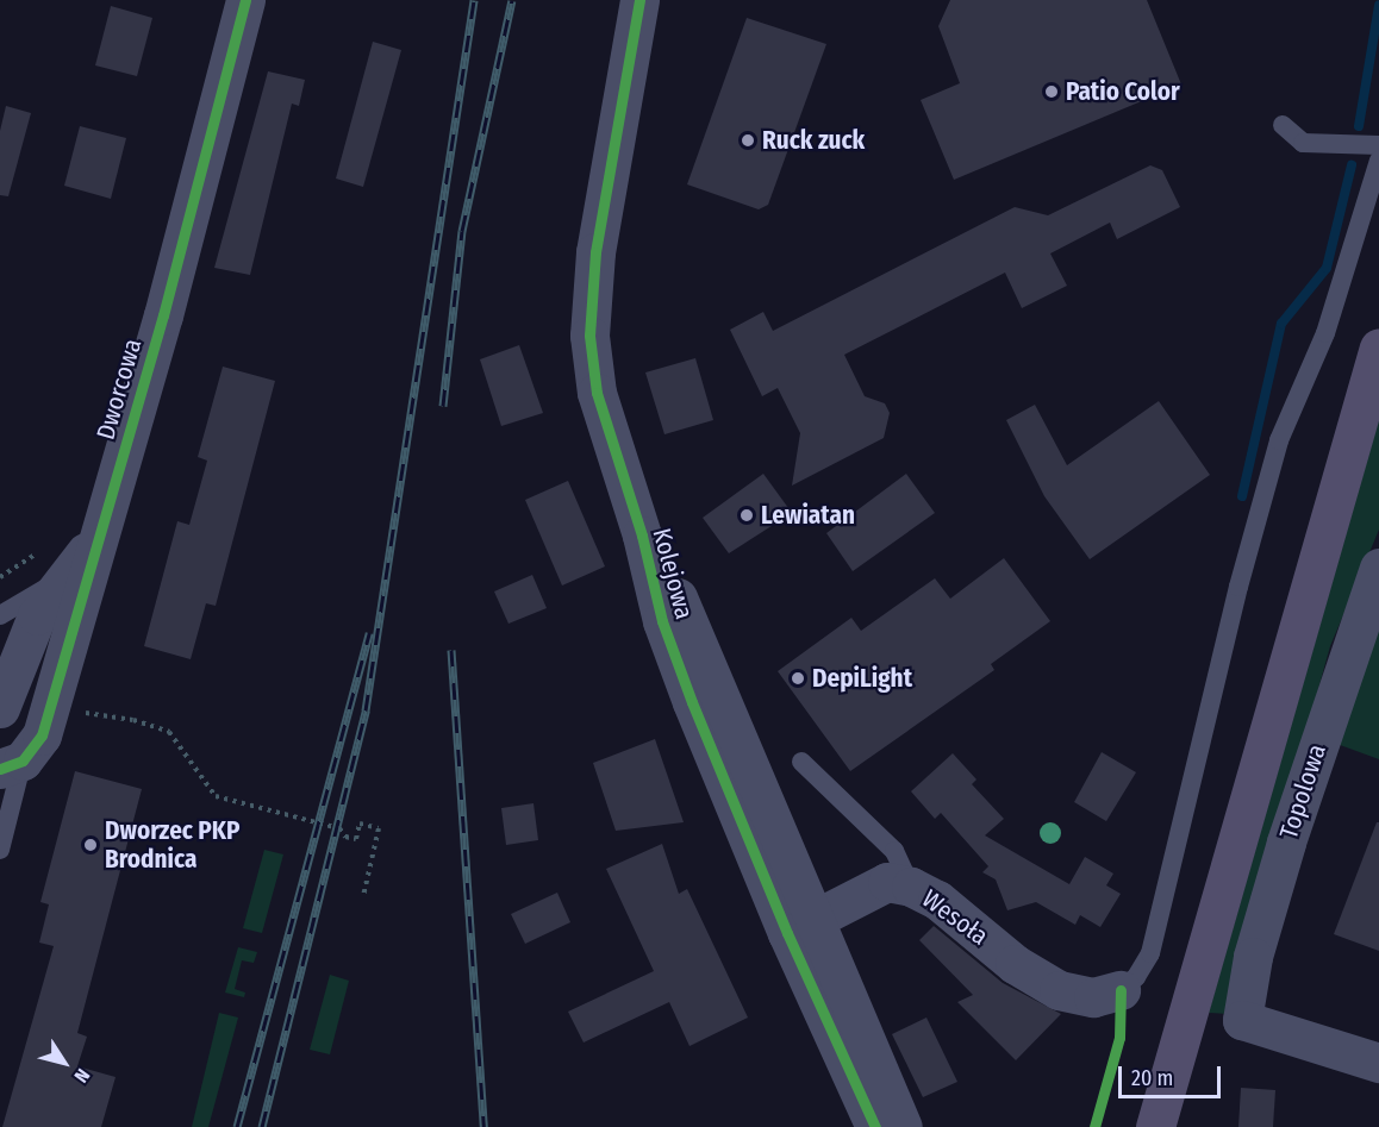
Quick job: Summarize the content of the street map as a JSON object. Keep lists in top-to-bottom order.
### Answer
{
  "streets": {
    "street": [
      "Dworcowa",
      "Kolejowa",
      "Topolowa",
      "Wesoła"
    ]
  },
  "crossings": [
    ["Kolejowa", "Wesoła"]
  ],
  "places": [
    "Patio Color",
    "Ruck zuck",
    "Lewiatan",
    "DepiLight",
    "Dworzec PKP Brodnica"
  ],
  "scale_bar": "20 m",
  "north": "bottom right"
}
